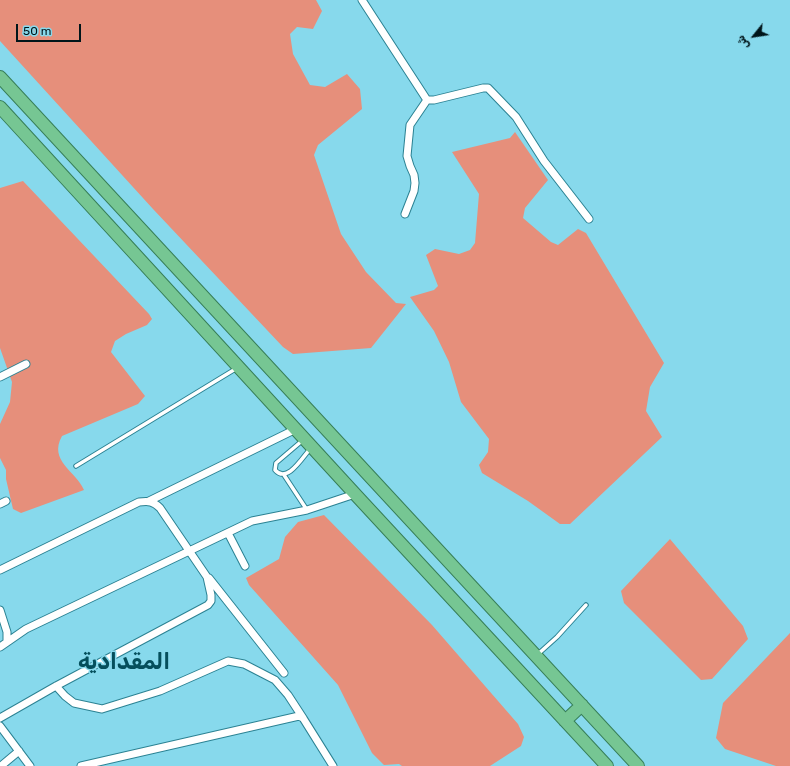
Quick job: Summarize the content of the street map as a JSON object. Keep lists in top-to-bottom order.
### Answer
{
  "districts": ["المقدادیة"],
  "scale_bar": "50 m",
  "north": "bottom left"
}
